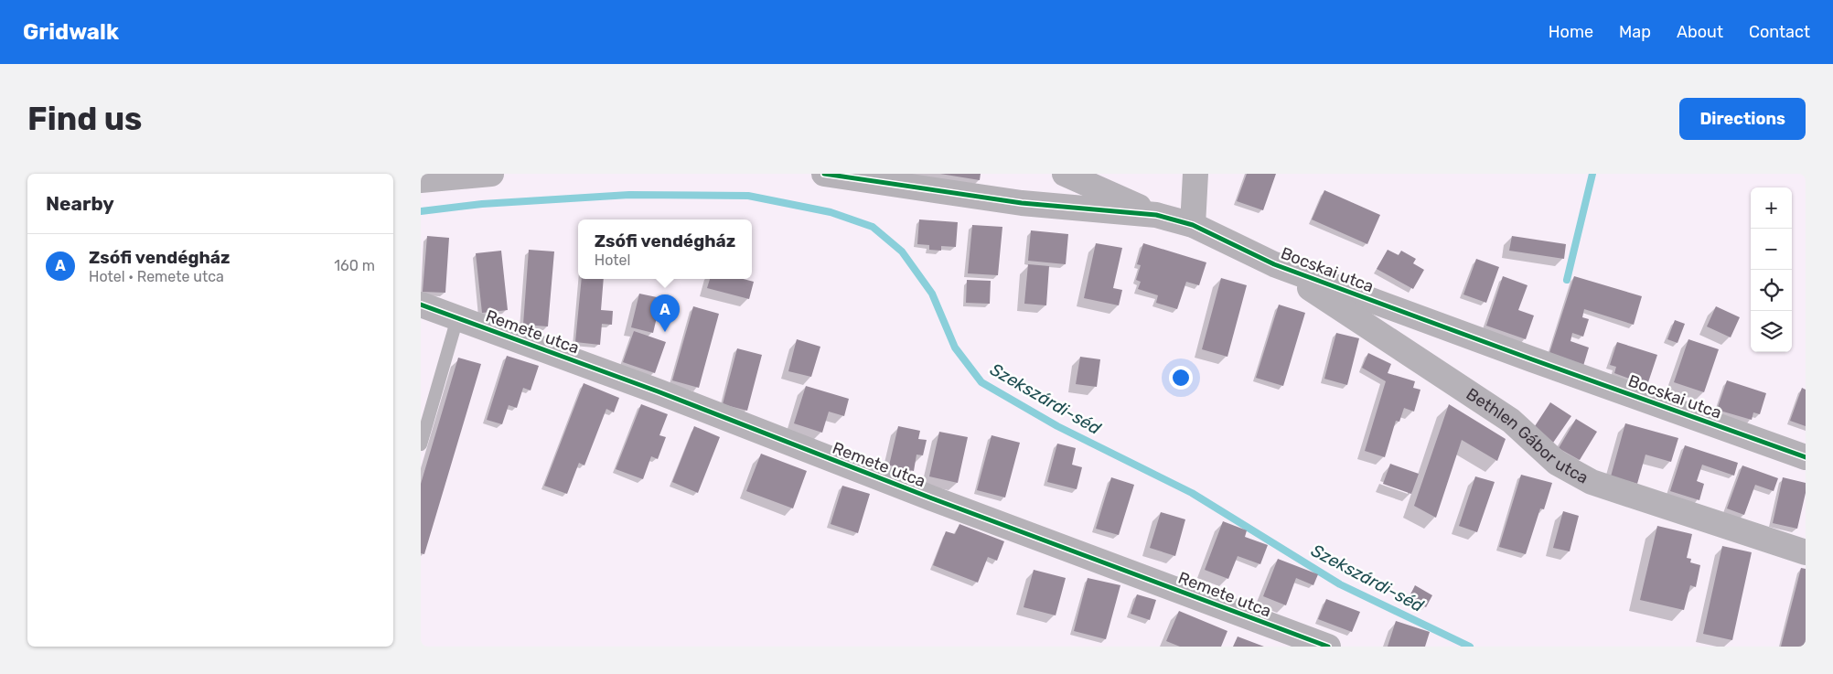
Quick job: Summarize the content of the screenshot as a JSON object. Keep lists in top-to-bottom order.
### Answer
{
  "streets": {
    "street": ["Bocskai utca", "Remete utca", "Bethlen Gábor utca"]
  },
  "crossings": [
    ["Bocskai utca", "Bethlen Gábor utca"]
  ],
  "water": ["Szekszárdi-séd"],
  "page": {
    "header": "Gridwalk",
    "nav": [
      "Home",
      "Map",
      "About",
      "Contact"
    ],
    "buttons": "Directions",
    "title": "Find us",
    "heading": "Nearby",
    "map_buttons": ["+", "−"],
    "popup": ["Zsófi vendégház", "Hotel"],
    "list": [
      {
        "mark": "A",
        "name": "Zsófi vendégház",
        "note": "Hotel · Remete utca",
        "value": "160 m"
      }
    ],
    "pins": "A"
  }
}
